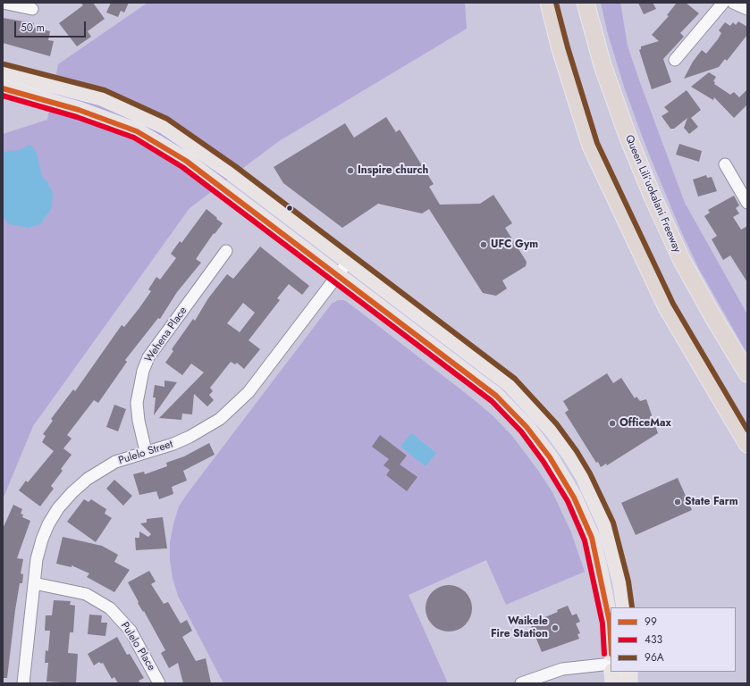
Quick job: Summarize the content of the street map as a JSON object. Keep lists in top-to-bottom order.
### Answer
{
  "streets": {
    "highway": ["Queen Liliʻuokalani Freeway"],
    "street": ["Wehena Place", "Pulelo Street", "Pulelo Place"]
  },
  "crossings": [
    ["Wehena Place", "Pulelo Street"],
    ["Pulelo Street", "Pulelo Place"]
  ],
  "places": [
    "Inspire church",
    "UFC Gym",
    "OfficeMax",
    "State Farm",
    "Waikele Fire Station"
  ],
  "lines": ["transit line 96A", "transit line 99", "transit line 433"],
  "legend": ["99", "433", "96A"],
  "scale_bar": "50 m"
}
